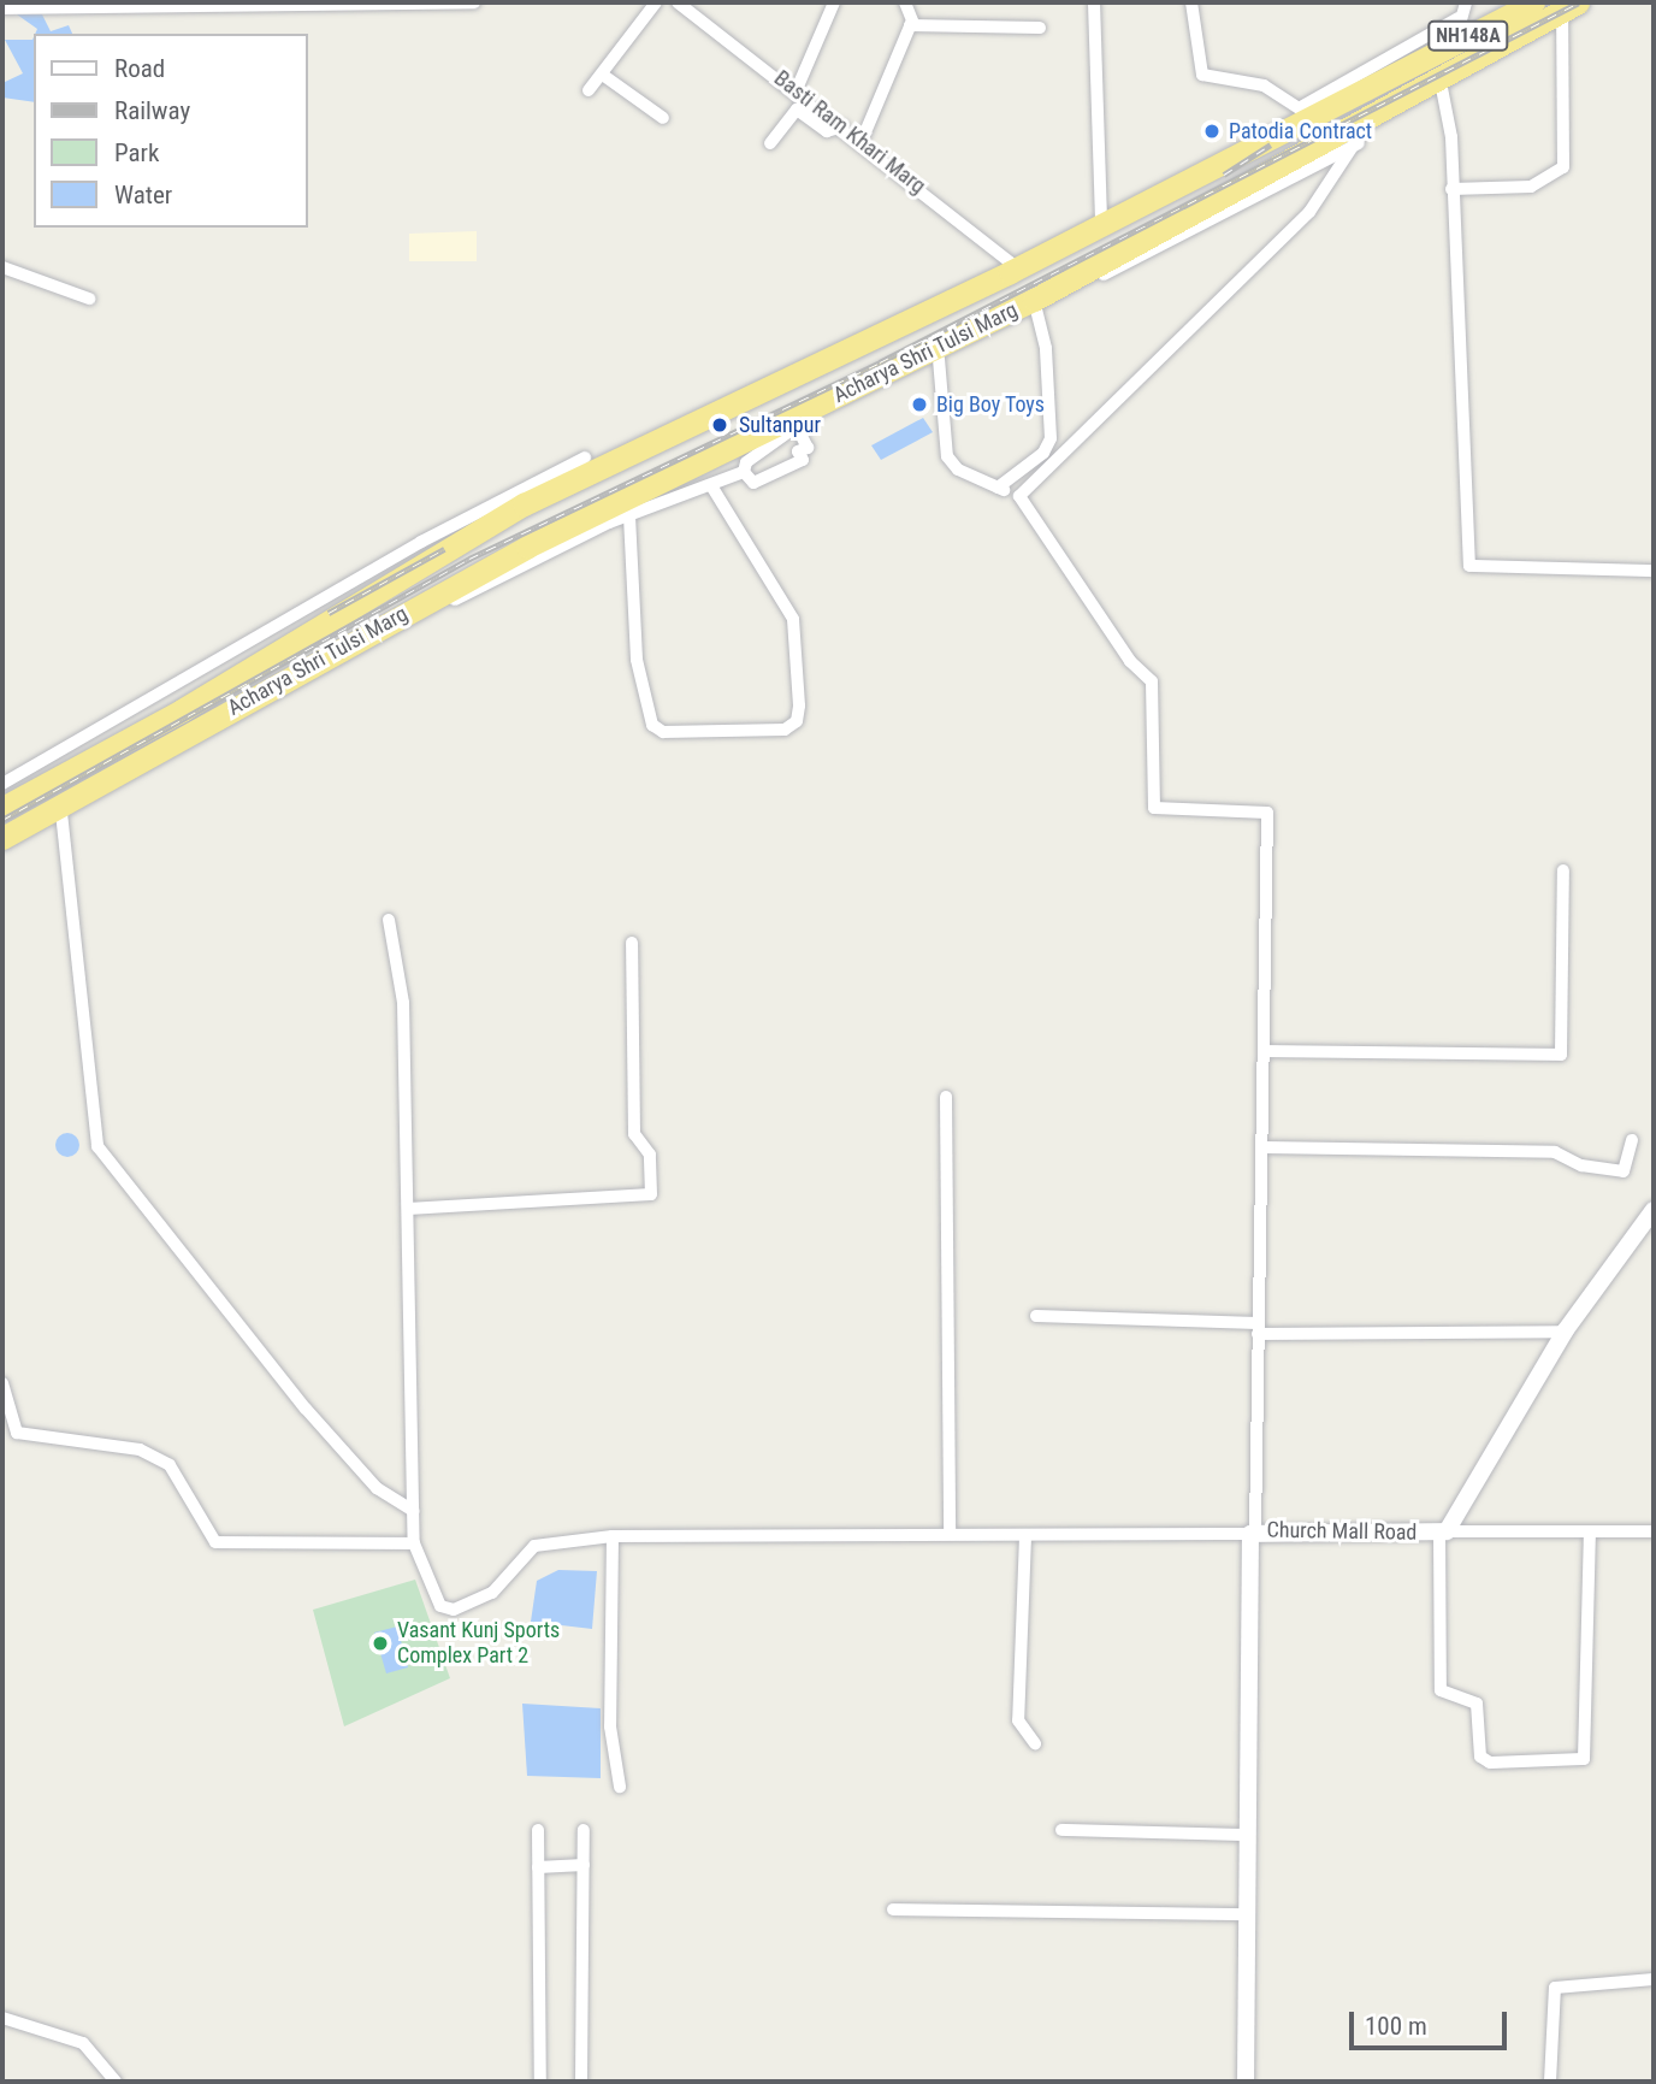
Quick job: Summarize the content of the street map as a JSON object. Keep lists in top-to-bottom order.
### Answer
{
  "streets": {
    "highway": ["NH148A", "Acharya Shri Tulsi Marg"],
    "street": ["Basti Ram Khari Marg", "Church Mall Road"]
  },
  "crossings": [
    ["Basti Ram Khari Marg", "Acharya Shri Tulsi Marg"]
  ],
  "places": [
    "Patodia Contract",
    "Big Boy Toys",
    "Sultanpur",
    "Vasant Kunj Sports Complex Part 2"
  ],
  "legend": [
    "Road",
    "Railway",
    "Park",
    "Water"
  ],
  "scale_bar": "100 m"
}
